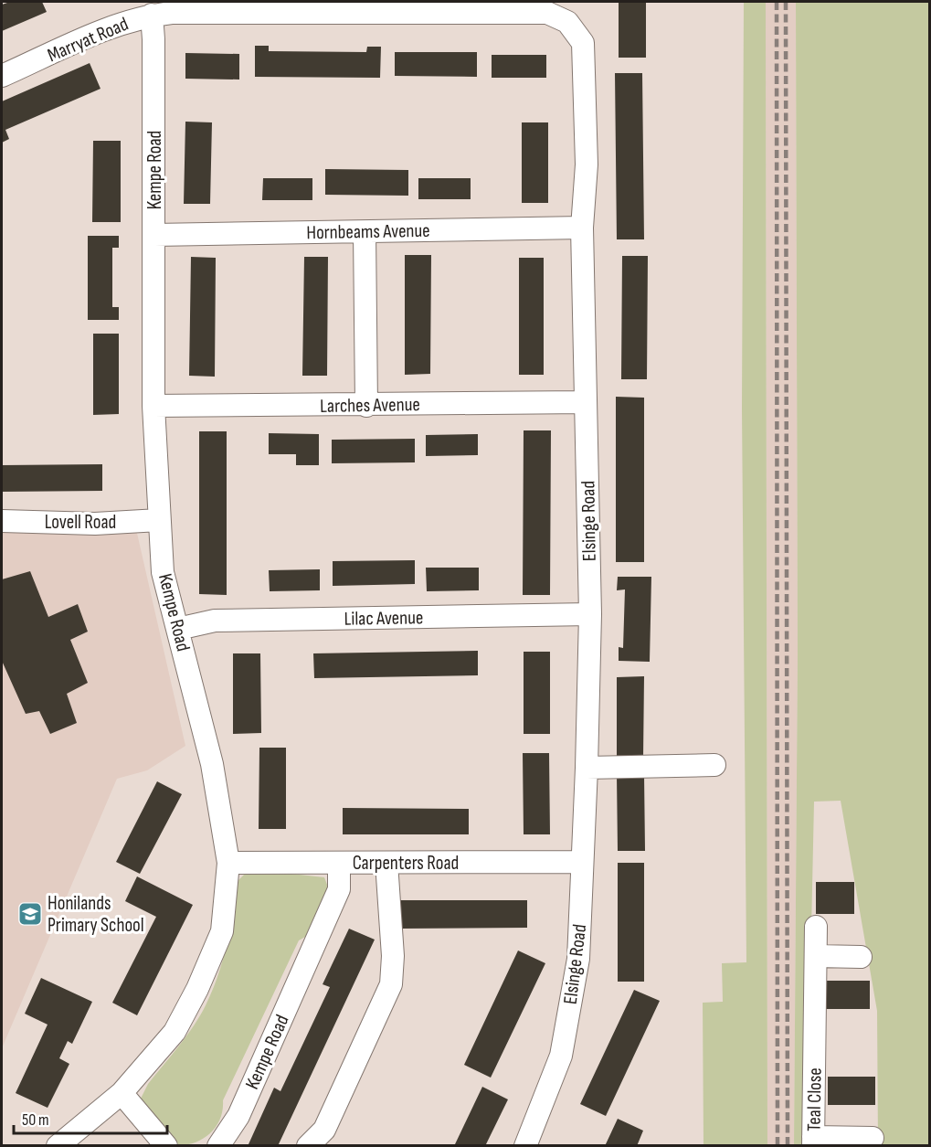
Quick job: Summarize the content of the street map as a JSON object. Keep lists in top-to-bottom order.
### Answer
{
  "streets": {
    "street": [
      "Marryat Road",
      "Kempe Road",
      "Hornbeams Avenue",
      "Larches Avenue",
      "Elsinge Road",
      "Lovell Road",
      "Lilac Avenue",
      "Carpenters Road",
      "Teal Close"
    ]
  },
  "crossings": [
    ["Marryat Road", "Kempe Road"],
    ["Marryat Road", "Elsinge Road"],
    ["Kempe Road", "Hornbeams Avenue"],
    ["Kempe Road", "Larches Avenue"],
    ["Kempe Road", "Lovell Road"],
    ["Kempe Road", "Lilac Avenue"],
    ["Kempe Road", "Carpenters Road"],
    ["Hornbeams Avenue", "Elsinge Road"],
    ["Larches Avenue", "Elsinge Road"],
    ["Elsinge Road", "Lilac Avenue"],
    ["Elsinge Road", "Carpenters Road"]
  ],
  "places": {
    "school or university": ["Honilands Primary School"]
  },
  "scale_bar": "50 m"
}
